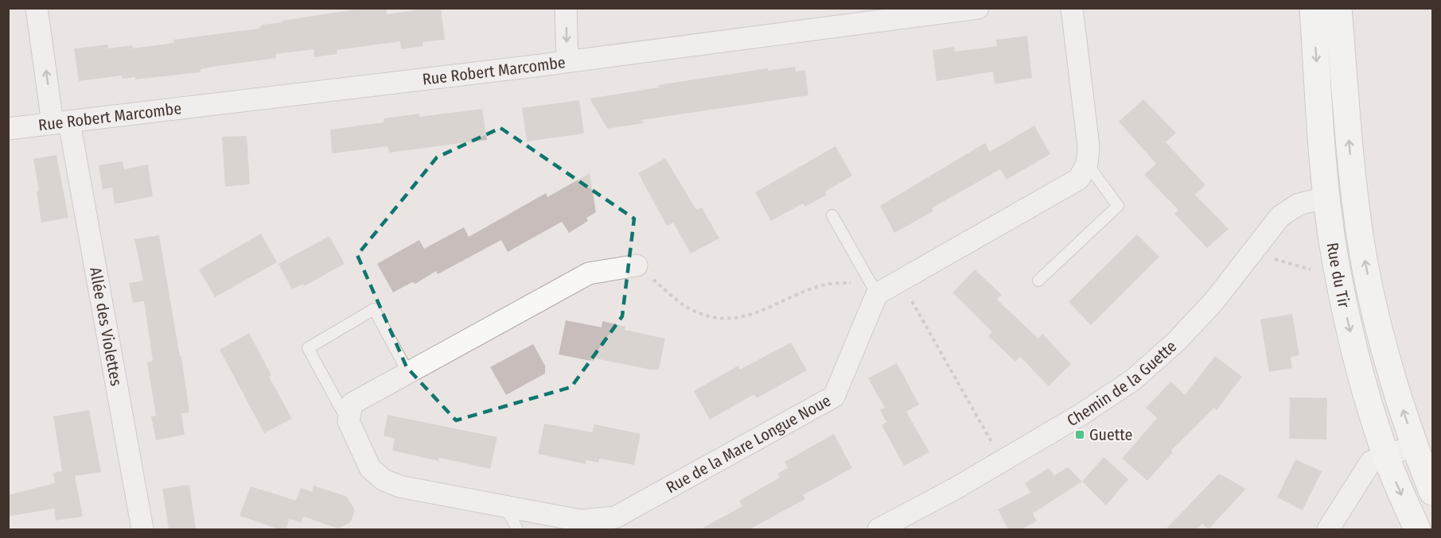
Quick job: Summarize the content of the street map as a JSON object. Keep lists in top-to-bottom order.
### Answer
{
  "streets": {
    "main road": ["Rue du Tir"],
    "street": [
      "Rue Robert Marcombe",
      "Allée des Violettes",
      "Chemin de la Guette",
      "Rue de la Mare Longue Noue"
    ]
  },
  "crossings": [
    ["Rue Robert Marcombe", "Allée des Violettes"],
    ["Rue du Tir", "Chemin de la Guette"]
  ],
  "places": {
    "transit": ["Guette"]
  }
}
